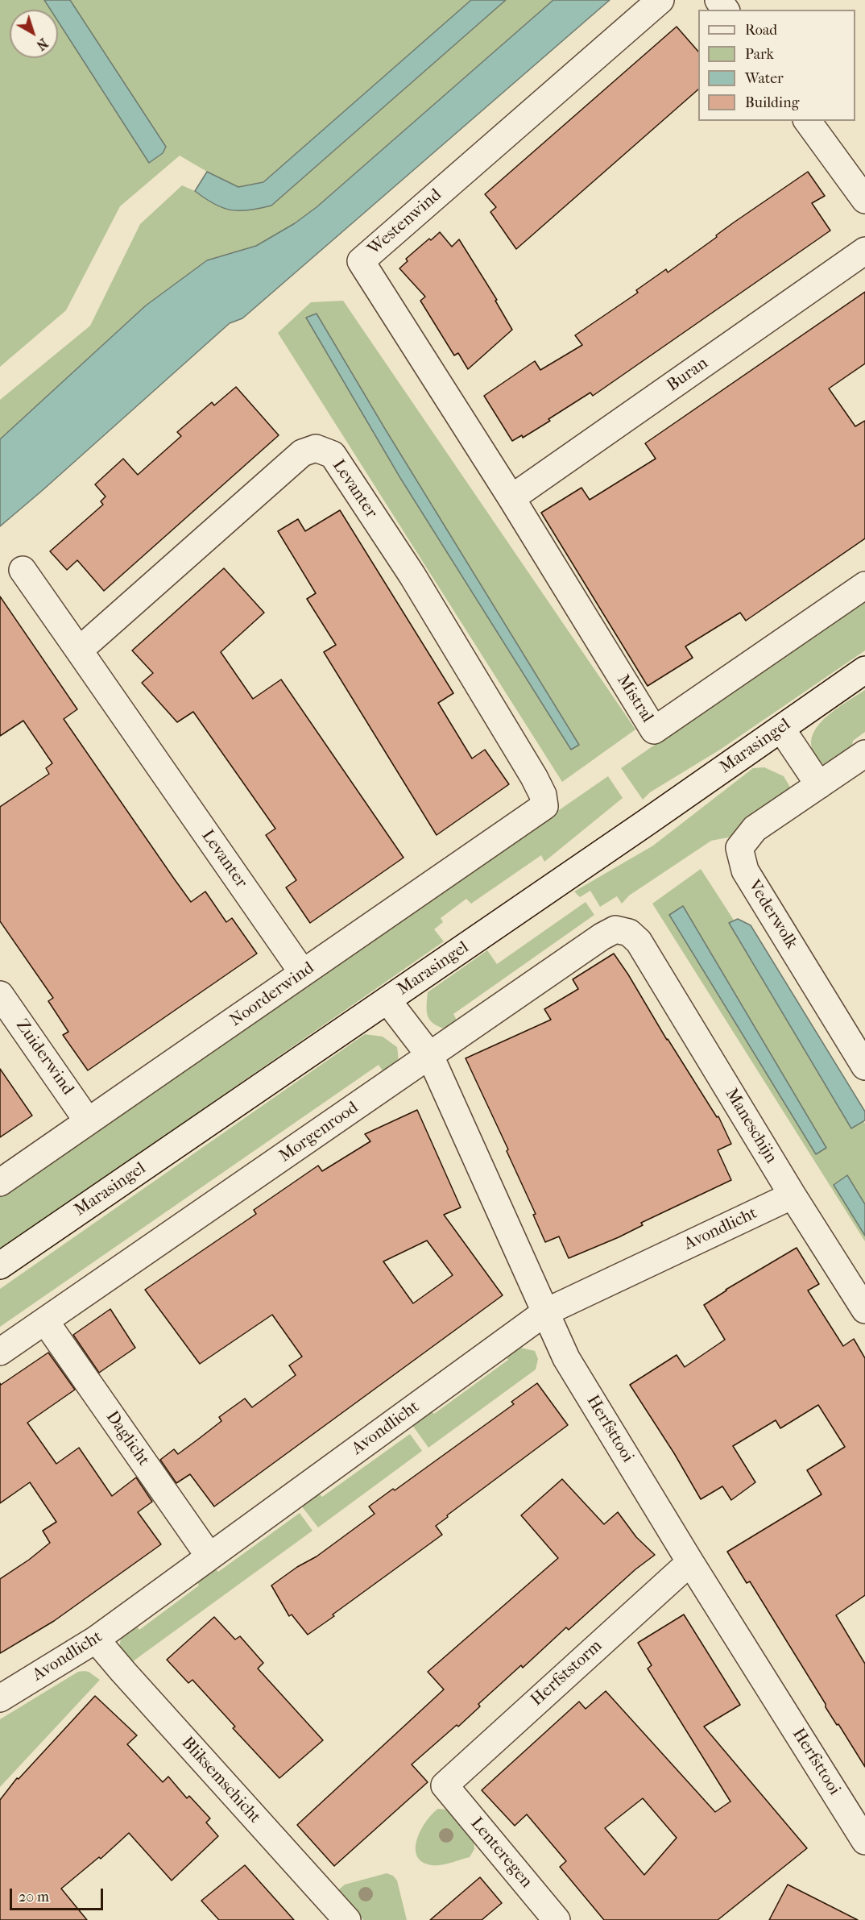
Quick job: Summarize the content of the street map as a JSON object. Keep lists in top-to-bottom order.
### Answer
{
  "streets": {
    "street": [
      "Westenwind",
      "Buran",
      "Levanter",
      "Mistral",
      "Marasingel",
      "Vederwolk",
      "Noorderwind",
      "Zuiderwind",
      "Maneschijn",
      "Morgenrood",
      "Avondlicht",
      "Herfsttooi",
      "Daglicht",
      "Herfststorm",
      "Bliksemschicht",
      "Lenteregen"
    ]
  },
  "crossings": [
    ["Westenwind", "Buran"],
    ["Westenwind", "Mistral"],
    ["Buran", "Mistral"],
    ["Levanter", "Noorderwind"],
    ["Marasingel", "Herfsttooi"],
    ["Noorderwind", "Zuiderwind"],
    ["Maneschijn", "Morgenrood"],
    ["Maneschijn", "Avondlicht"],
    ["Morgenrood", "Herfsttooi"],
    ["Morgenrood", "Daglicht"],
    ["Avondlicht", "Herfsttooi"],
    ["Avondlicht", "Daglicht"],
    ["Avondlicht", "Bliksemschicht"],
    ["Herfsttooi", "Herfststorm"],
    ["Herfststorm", "Lenteregen"]
  ],
  "legend": [
    "Road",
    "Park",
    "Water",
    "Building"
  ],
  "scale_bar": "20 m",
  "north": "bottom right"
}
